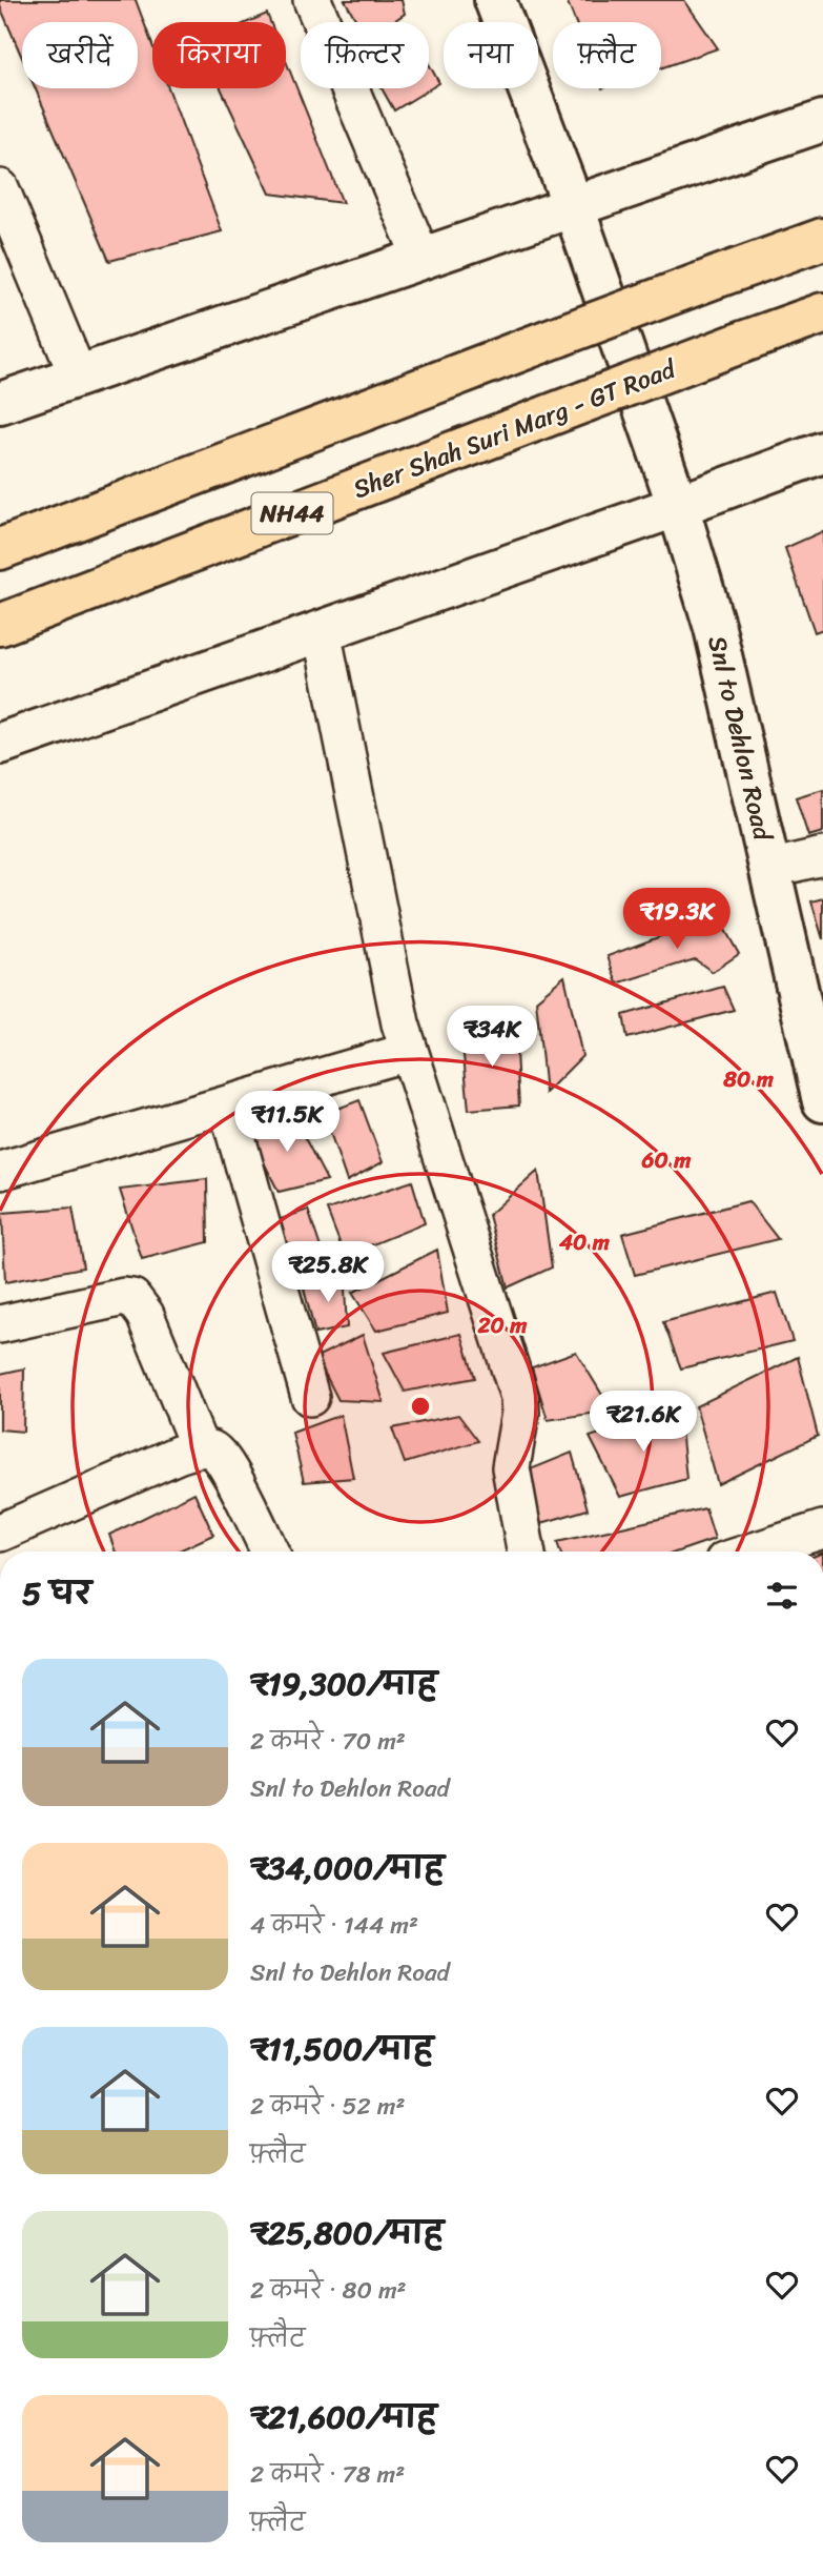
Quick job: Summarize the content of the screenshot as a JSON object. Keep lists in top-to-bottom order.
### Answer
{
  "streets": {
    "highway": ["Sher Shah Suri Marg - GT Road", "NH44"],
    "street": ["Snl to Dehlon Road"]
  },
  "page": {
    "chip": [
      "खरीदें",
      "किराया",
      "फ़िल्टर",
      "नया",
      "फ़्लैट"
    ],
    "price": [
      "₹19.3K",
      "₹34K",
      "₹11.5K",
      "₹25.8K",
      "₹21.6K"
    ],
    "heading": "5 घर",
    "list": [
      {
        "name": "₹19,300/माह",
        "note": "2 कमरे · 70 m² · Snl to Dehlon Road"
      },
      {
        "name": "₹34,000/माह",
        "note": "4 कमरे · 144 m² · Snl to Dehlon Road"
      },
      {
        "name": "₹11,500/माह",
        "note": "2 कमरे · 52 m² · फ़्लैट"
      },
      {
        "name": "₹25,800/माह",
        "note": "2 कमरे · 80 m² · फ़्लैट"
      },
      {
        "name": "₹21,600/माह",
        "note": "2 कमरे · 78 m² · फ़्लैट"
      }
    ]
  },
  "rings": [
    "80 m",
    "60 m",
    "40 m",
    "20 m"
  ]
}
